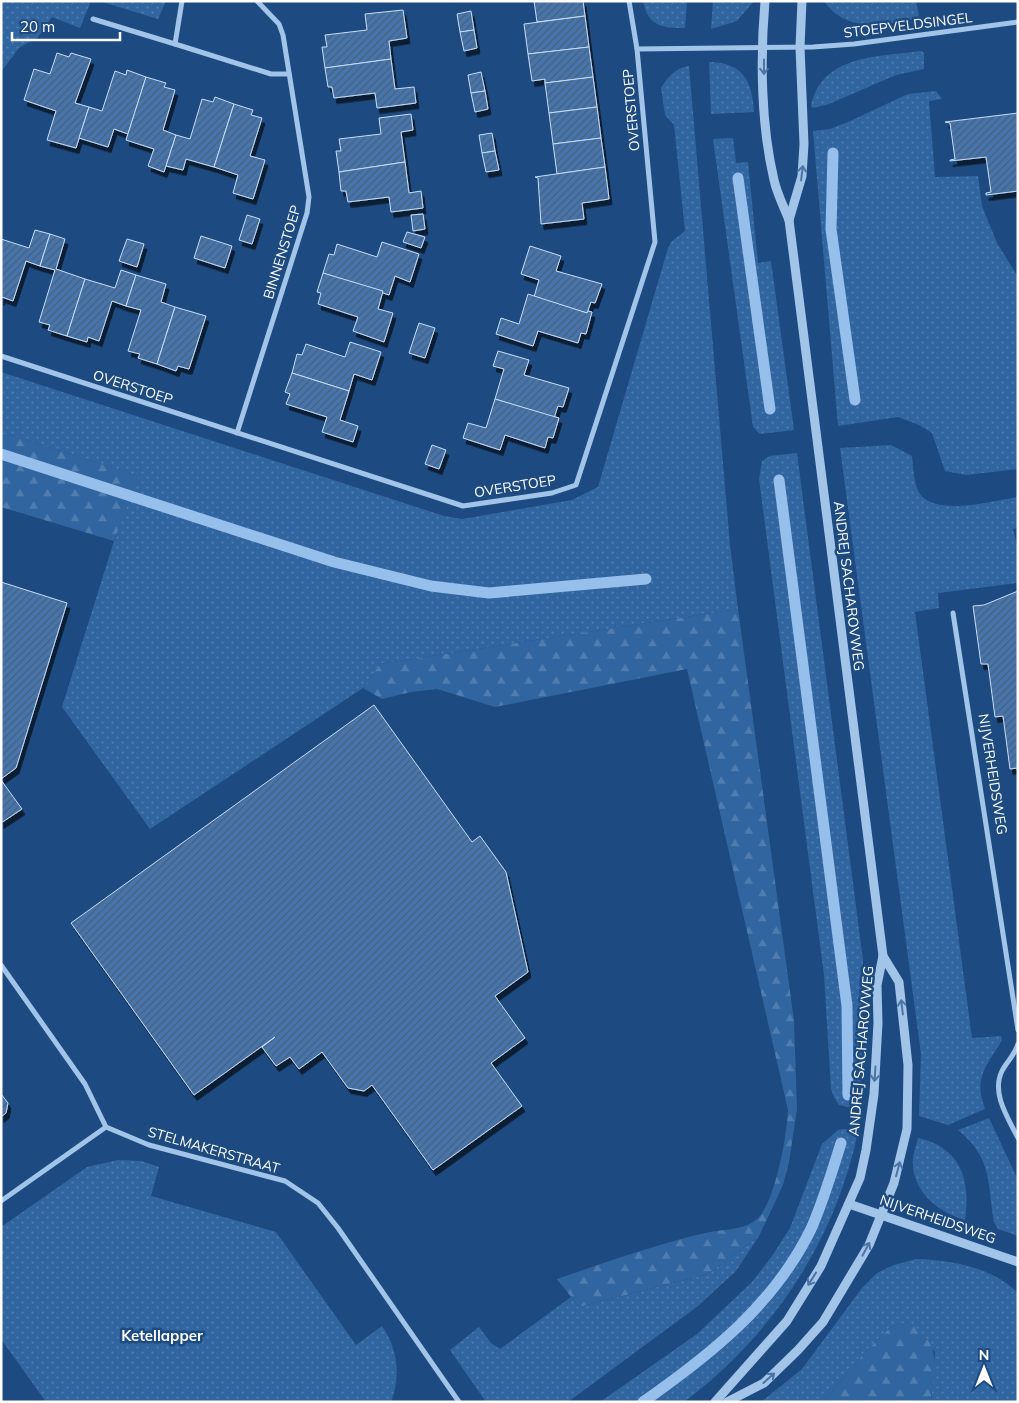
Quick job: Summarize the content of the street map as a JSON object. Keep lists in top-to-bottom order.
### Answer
{
  "streets": {
    "street": [
      "STOEPVELDSINGEL",
      "OVERSTOEP",
      "BINNENSTOEP",
      "ANDREJ SACHAROVWEG",
      "NIJVERHEIDSWEG",
      "STELMAKERSTRAAT"
    ]
  },
  "crossings": [
    ["STOEPVELDSINGEL", "ANDREJ SACHAROVWEG"],
    ["OVERSTOEP", "BINNENSTOEP"],
    ["OVERSTOEP", "ANDREJ SACHAROVWEG"],
    ["ANDREJ SACHAROVWEG", "NIJVERHEIDSWEG"]
  ],
  "districts": ["Ketellapper"],
  "scale_bar": "20 m",
  "north": "top"
}
